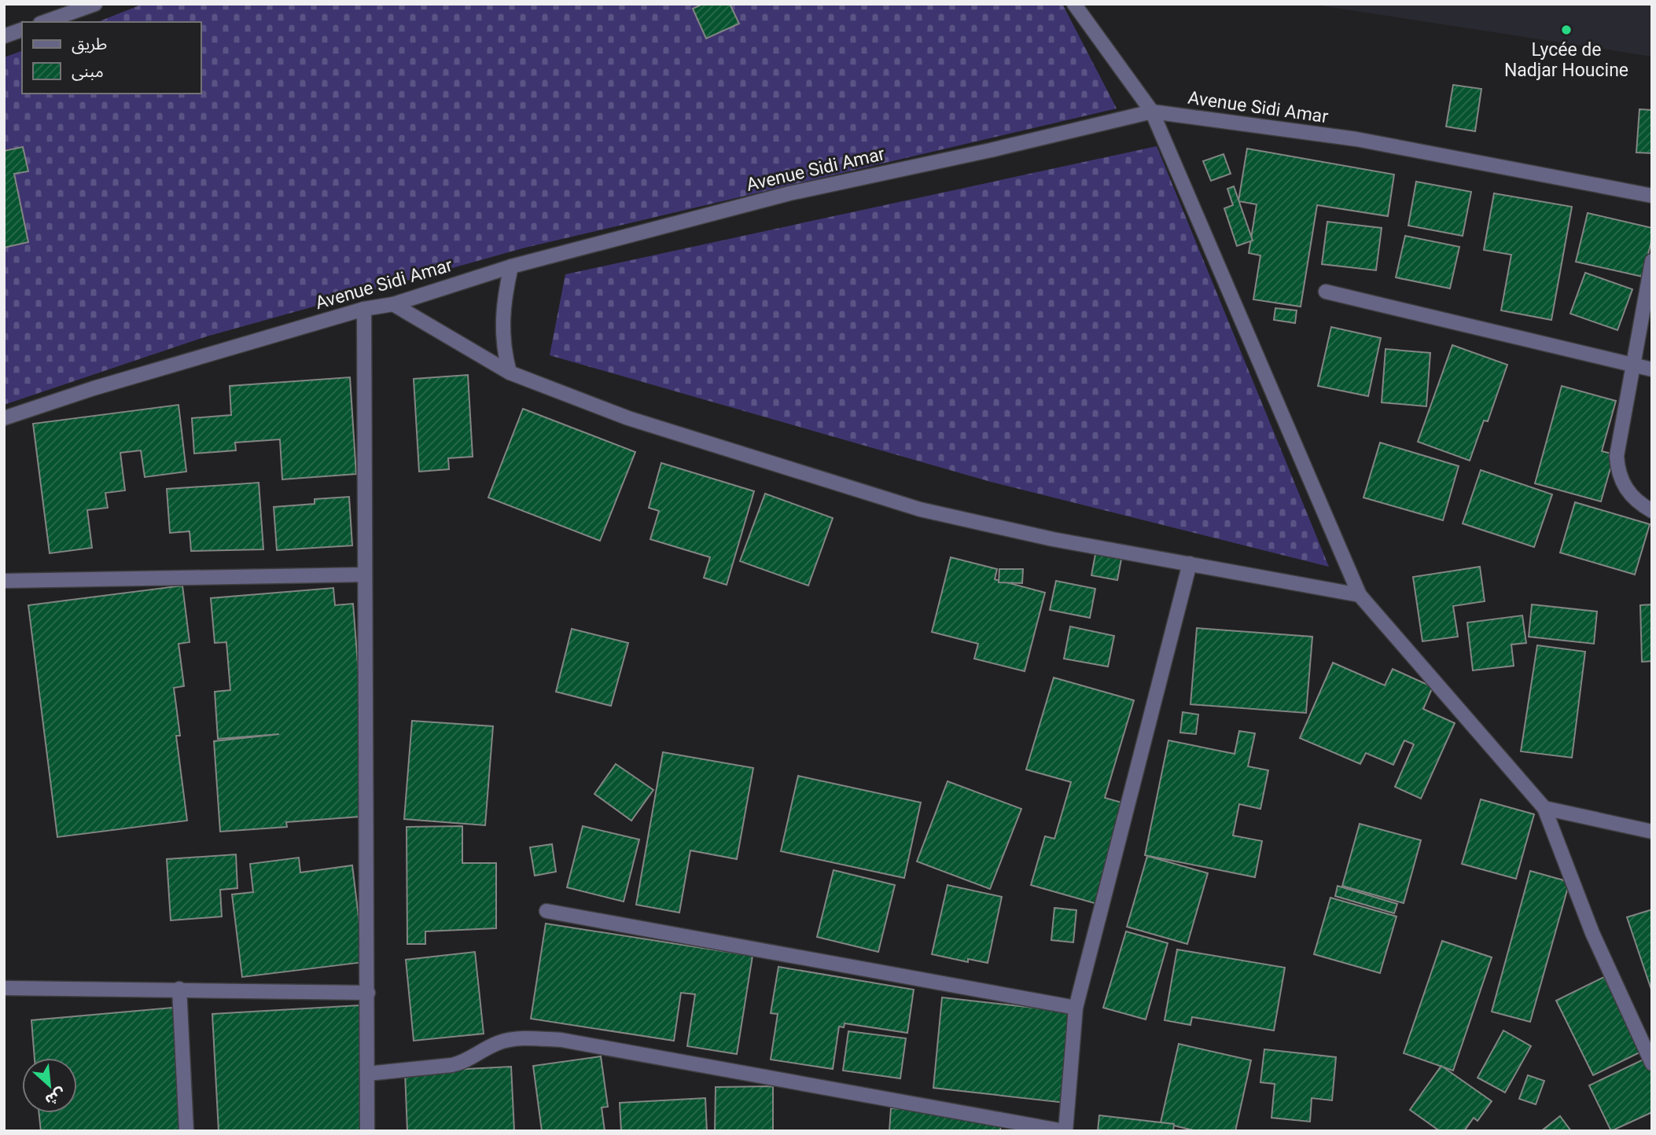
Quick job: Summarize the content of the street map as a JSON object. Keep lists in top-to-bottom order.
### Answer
{
  "streets": {
    "street": ["Avenue Sidi Amar"]
  },
  "places": ["Lycée de Nadjar Houcine"],
  "legend": ["طريق", "مبنى"],
  "north": "bottom right"
}
